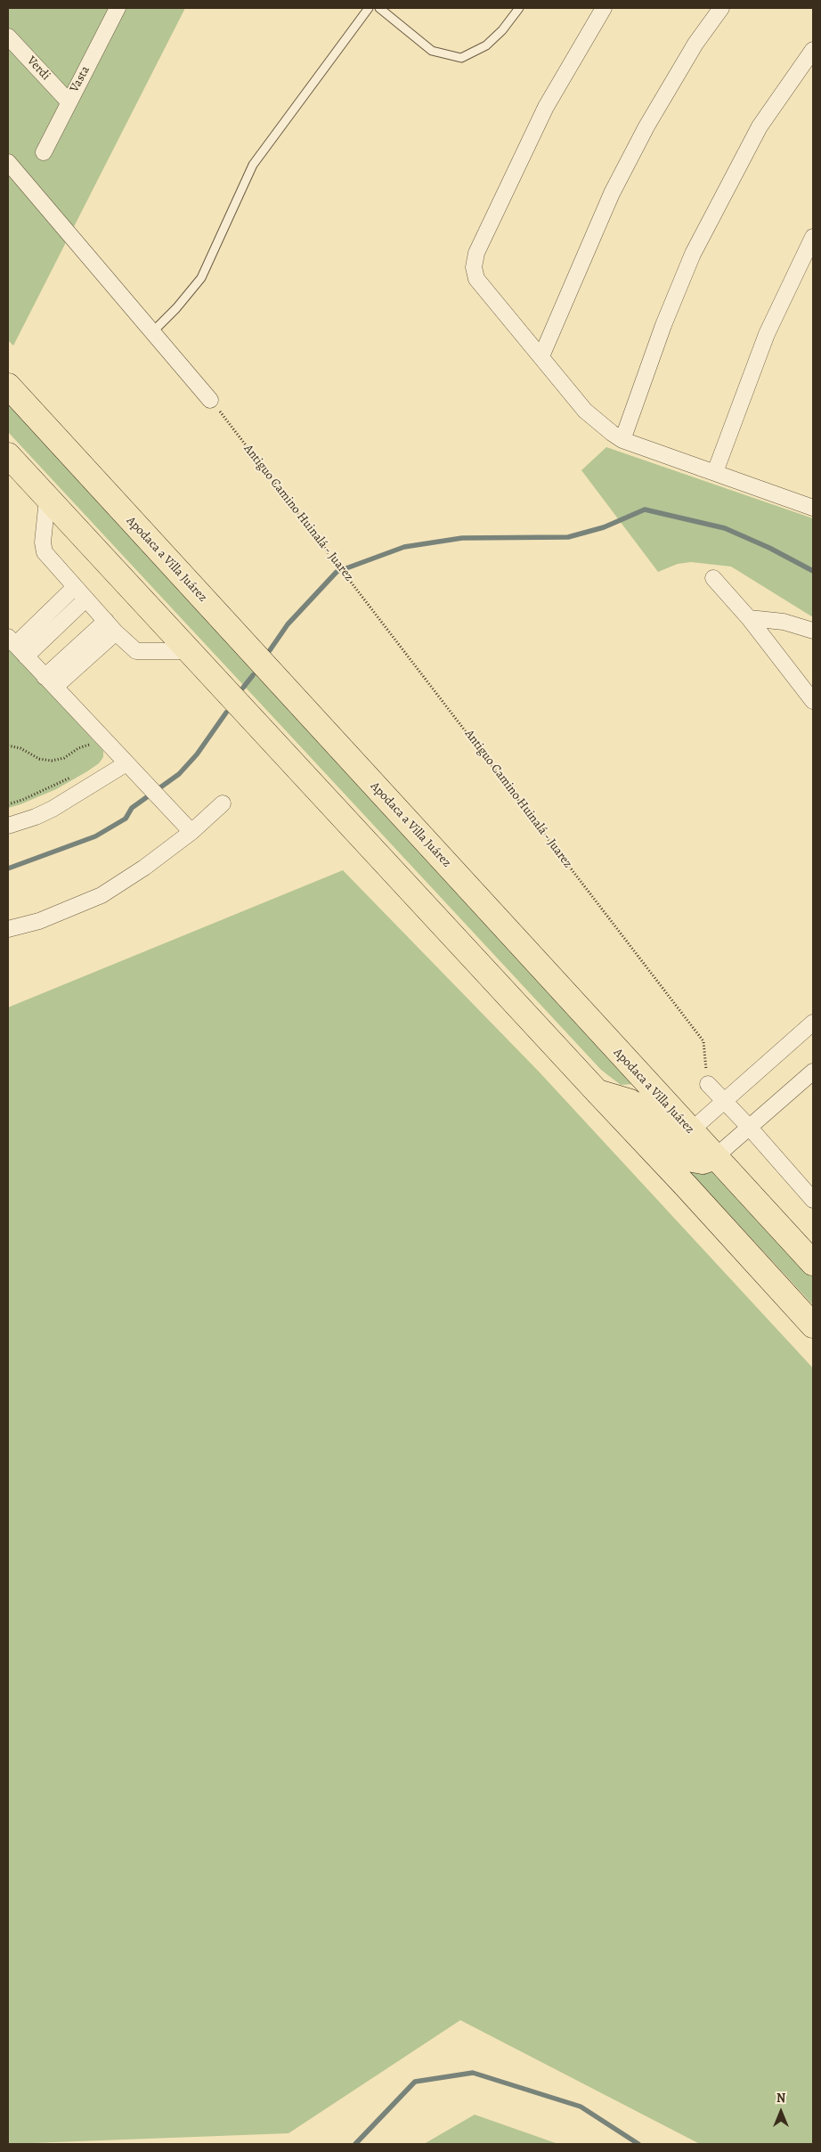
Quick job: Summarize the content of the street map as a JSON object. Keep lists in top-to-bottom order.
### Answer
{
  "streets": {
    "main road": ["Apodaca a Villa Juárez"],
    "street": ["Verdi", "Vasta"],
    "path": ["Antiguo Camino Huinalá - Juarez"]
  },
  "crossings": [
    ["Verdi", "Vasta"]
  ],
  "north": "top"
}
